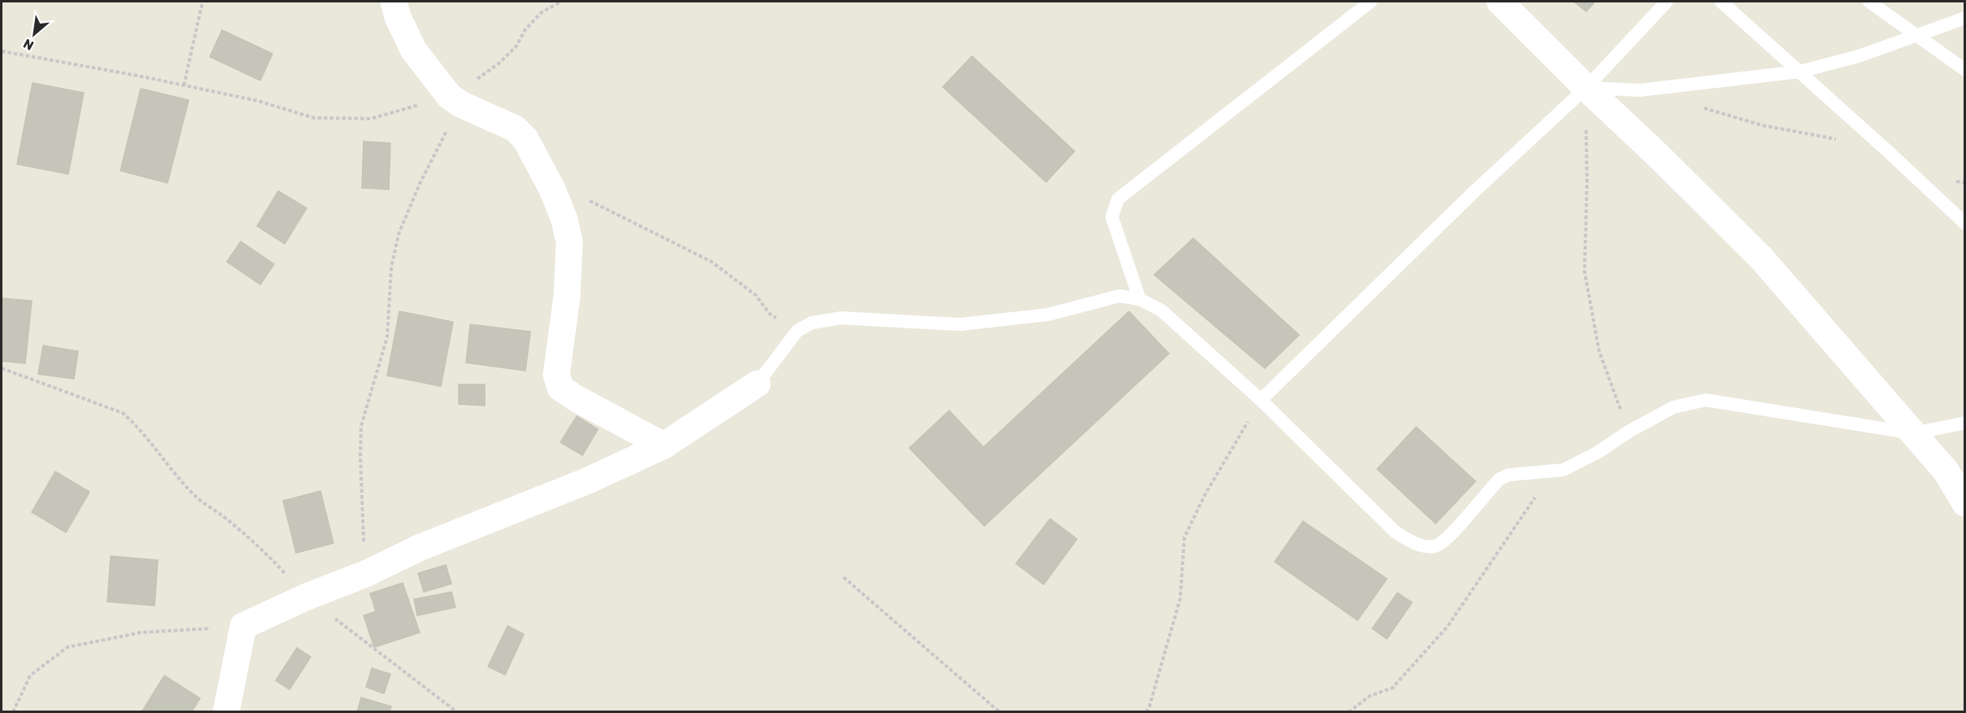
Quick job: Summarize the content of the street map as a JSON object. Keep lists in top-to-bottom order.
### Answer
{
  "north": "bottom left"
}
